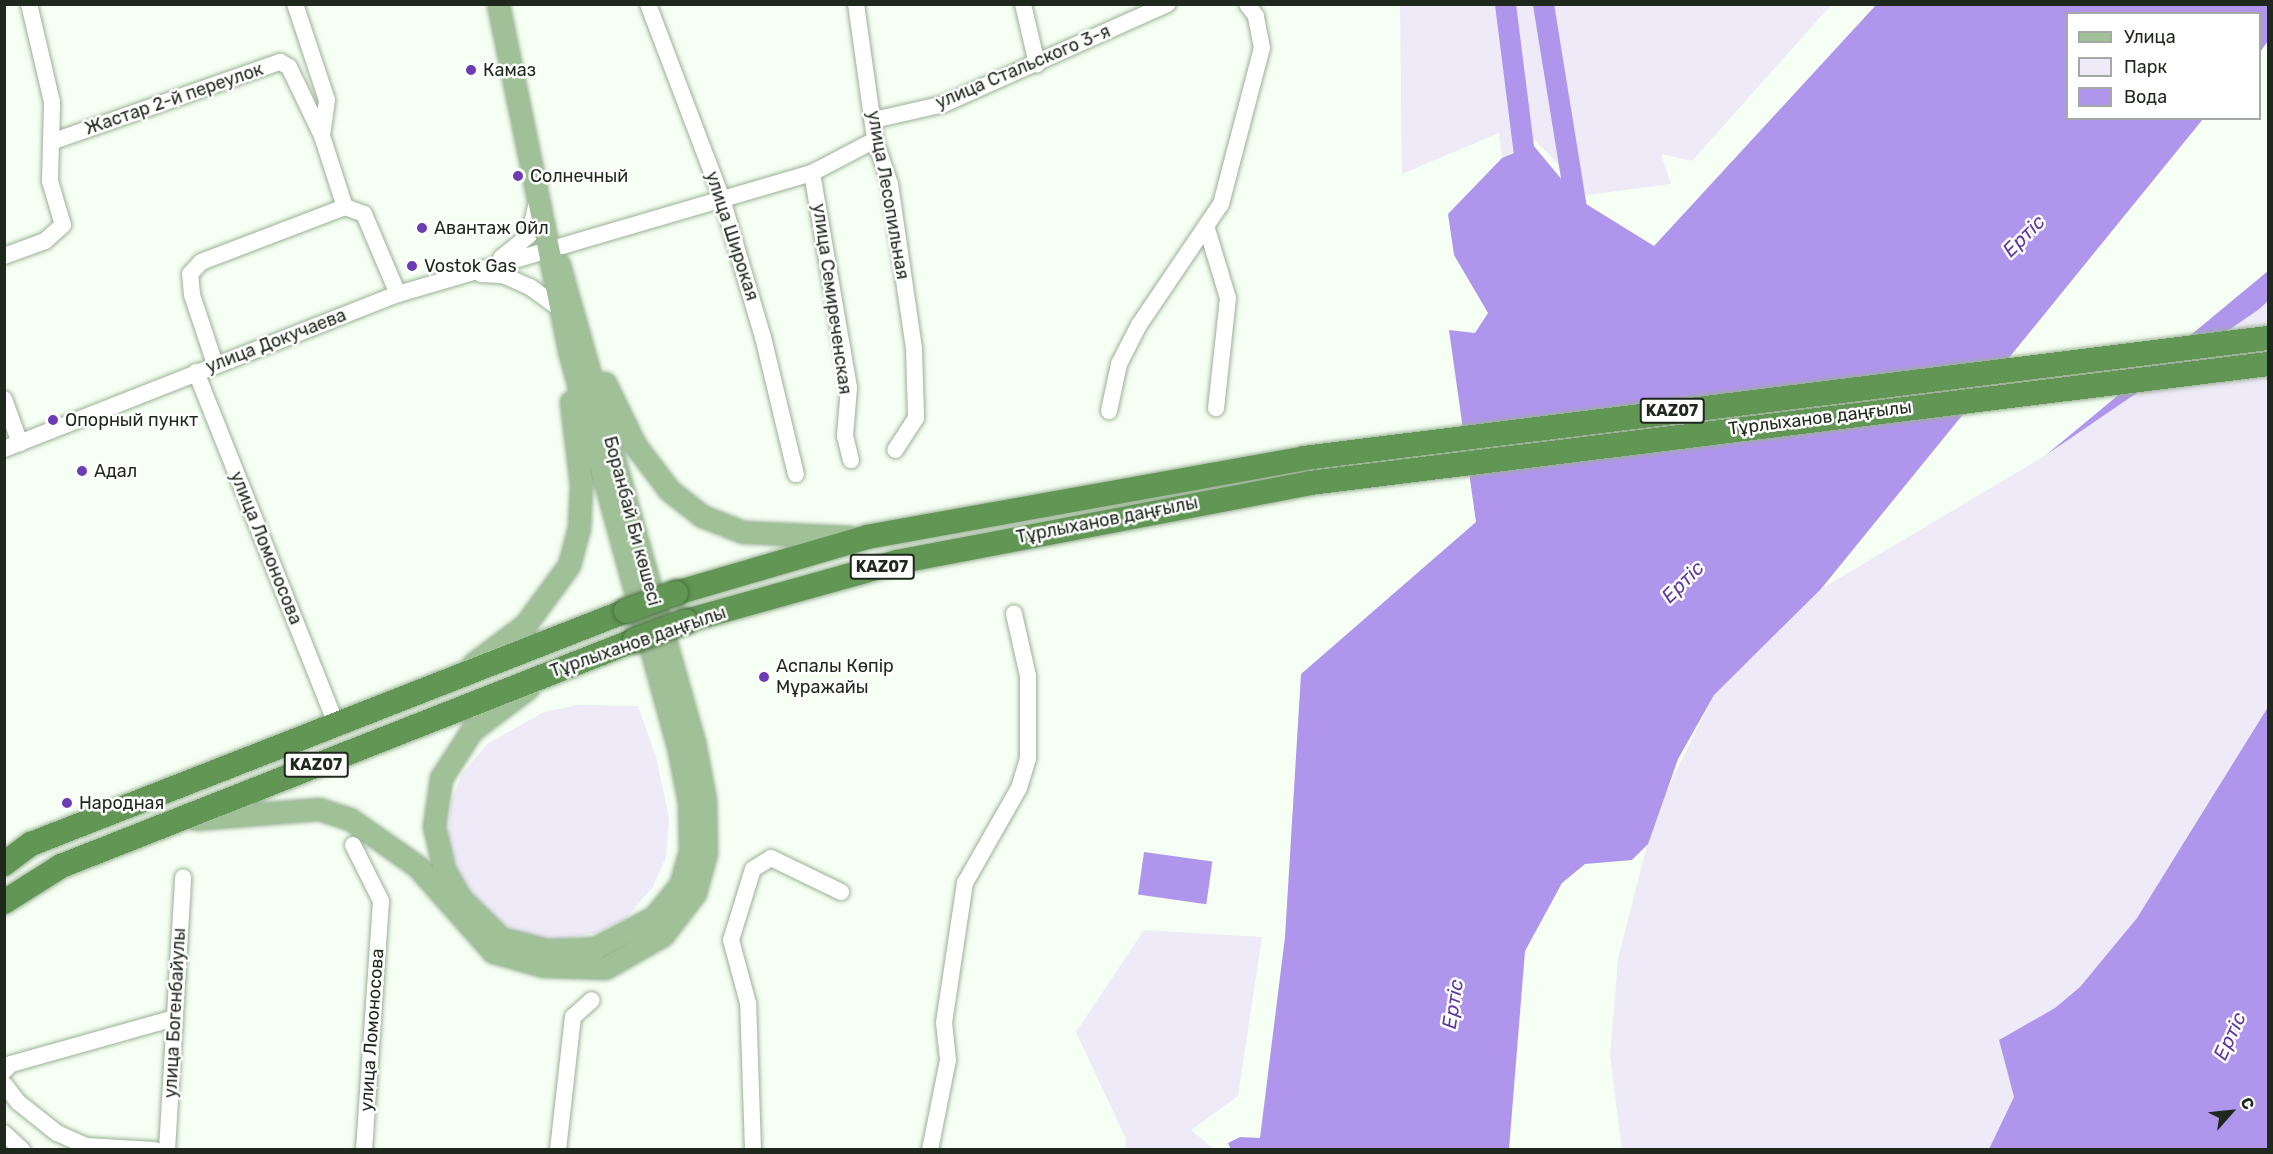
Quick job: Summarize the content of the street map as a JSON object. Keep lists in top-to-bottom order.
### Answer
{
  "streets": {
    "highway": ["KAZ07", "Тұрлыханов даңғылы"],
    "main road": ["Боранбай Би көшесі"],
    "street": [
      "улица Стальского 3-я",
      "Жастар 2-й переулок",
      "улица Лесопильная",
      "улица Широкая",
      "улица Семиреченская",
      "улица Докучаева",
      "улица Ломоносова",
      "улица Богенбайулы"
    ]
  },
  "crossings": [
    ["улица Стальского 3-я", "улица Лесопильная"],
    ["улица Докучаева", "Боранбай Би көшесі"],
    ["улица Докучаева", "улица Ломоносова"],
    ["Тұрлыханов даңғылы", "улица Ломоносова"]
  ],
  "water": ["Ертіс"],
  "places": [
    "Камаз",
    "Солнечный",
    "Авантаж Ойл",
    "Vostok Gas",
    "Опорный пункт",
    "Адал",
    "Аспалы Көпір Мұражайы",
    "Народная"
  ],
  "legend": ["Улица", "Парк", "Вода"],
  "north": "top right"
}
